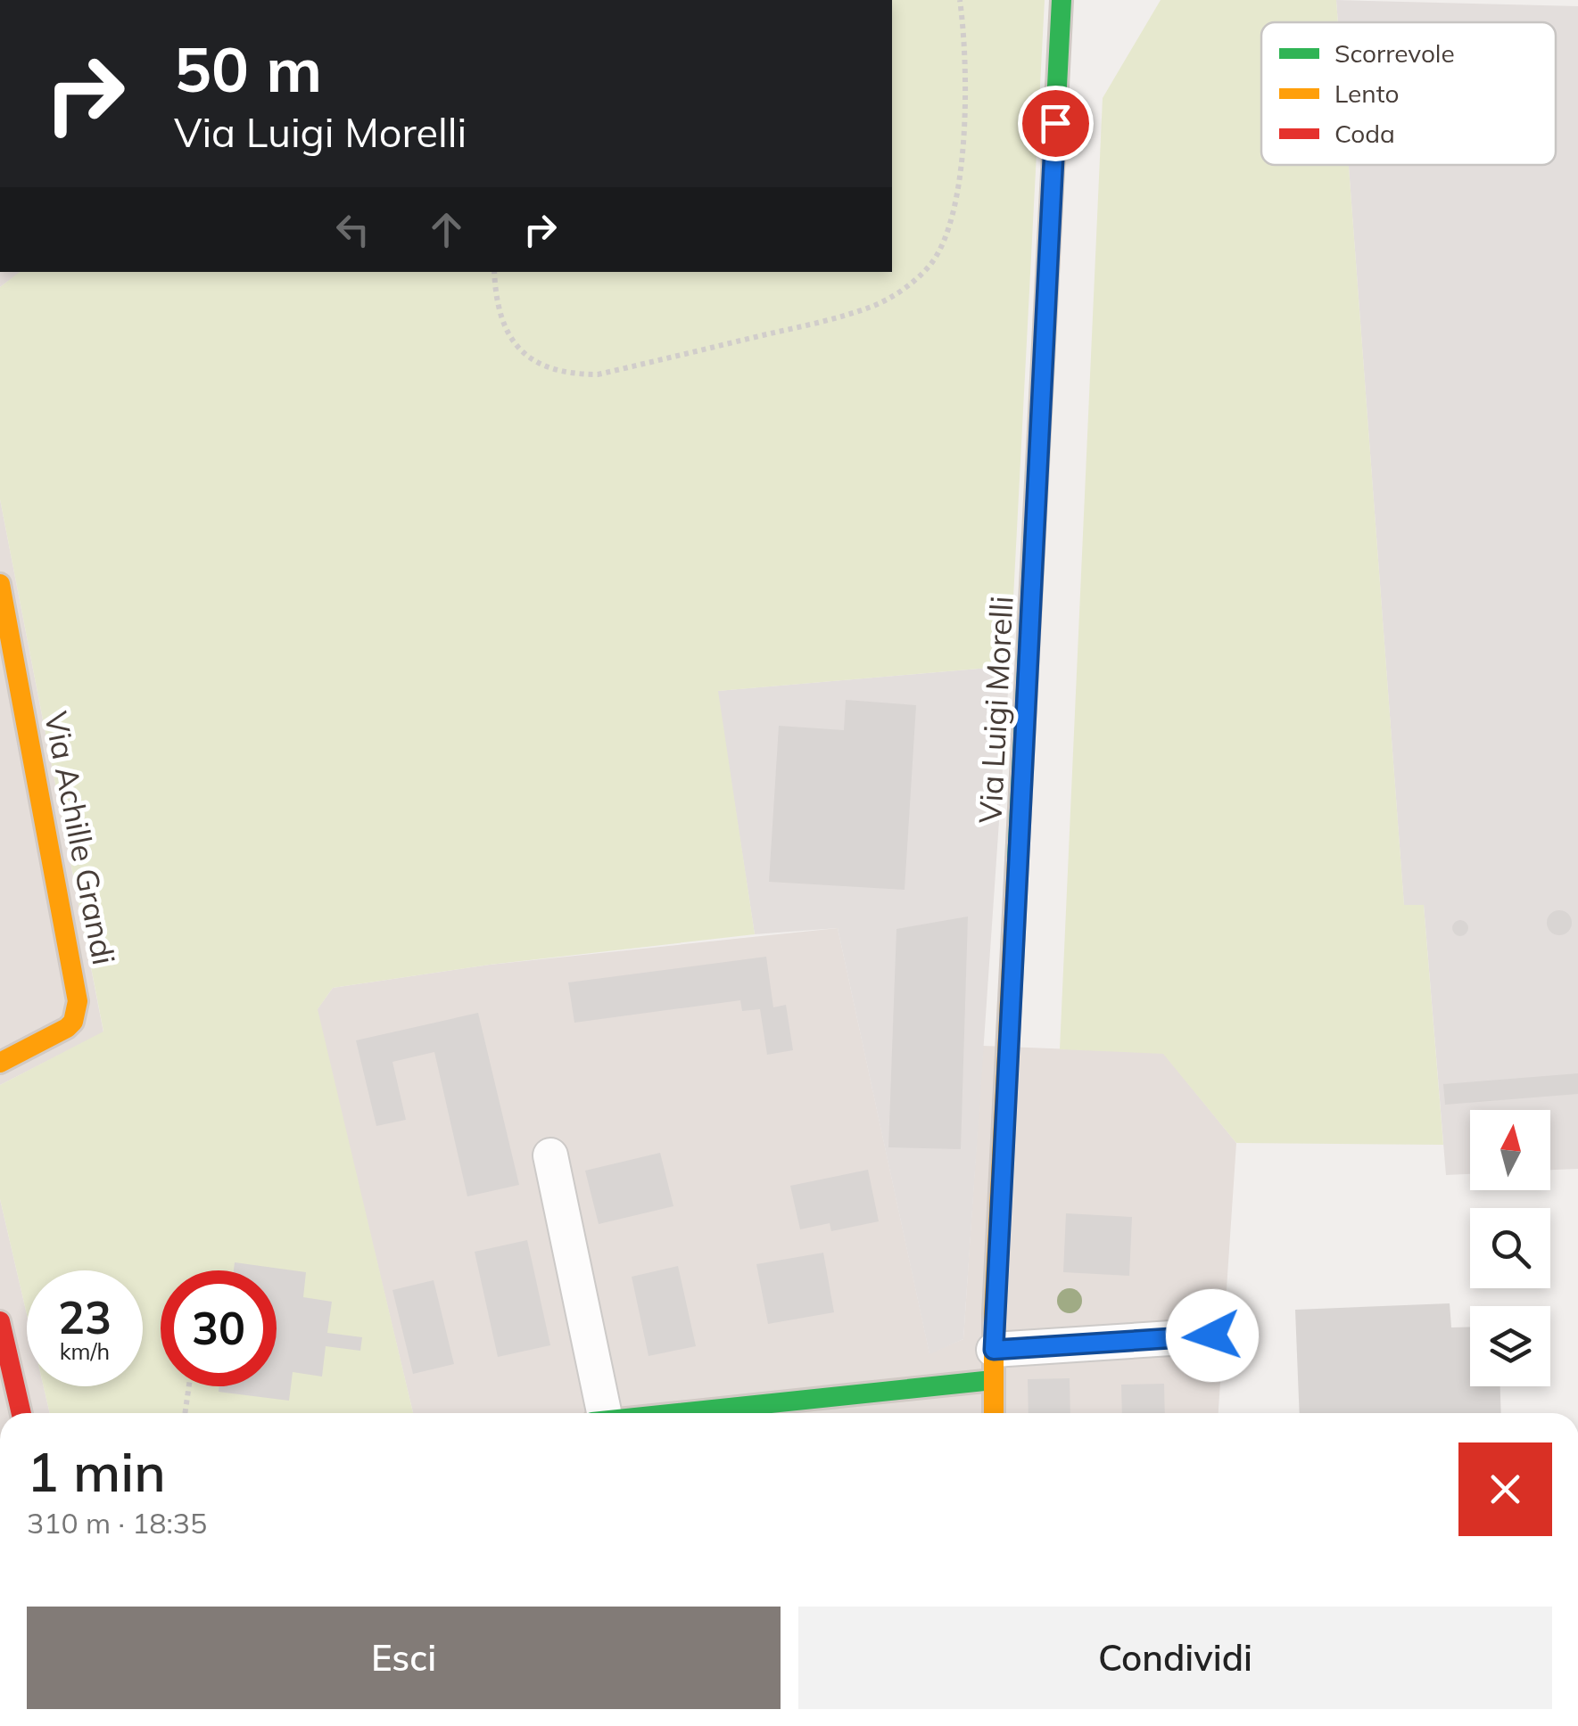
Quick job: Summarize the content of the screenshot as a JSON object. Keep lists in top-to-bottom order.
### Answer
{
  "streets": {
    "street": ["Via Luigi Morelli", "Via Achille Grandi"]
  },
  "legend": ["Scorrevole", "Lento", "Coda"],
  "north": "top",
  "page": {
    "turn": ["50 m", "Via Luigi Morelli"],
    "speed": "23 km/h",
    "limit": "30",
    "heading": ["1 min", "310 m · 18:35"],
    "buttons": ["Esci", "Condividi"]
  }
}
